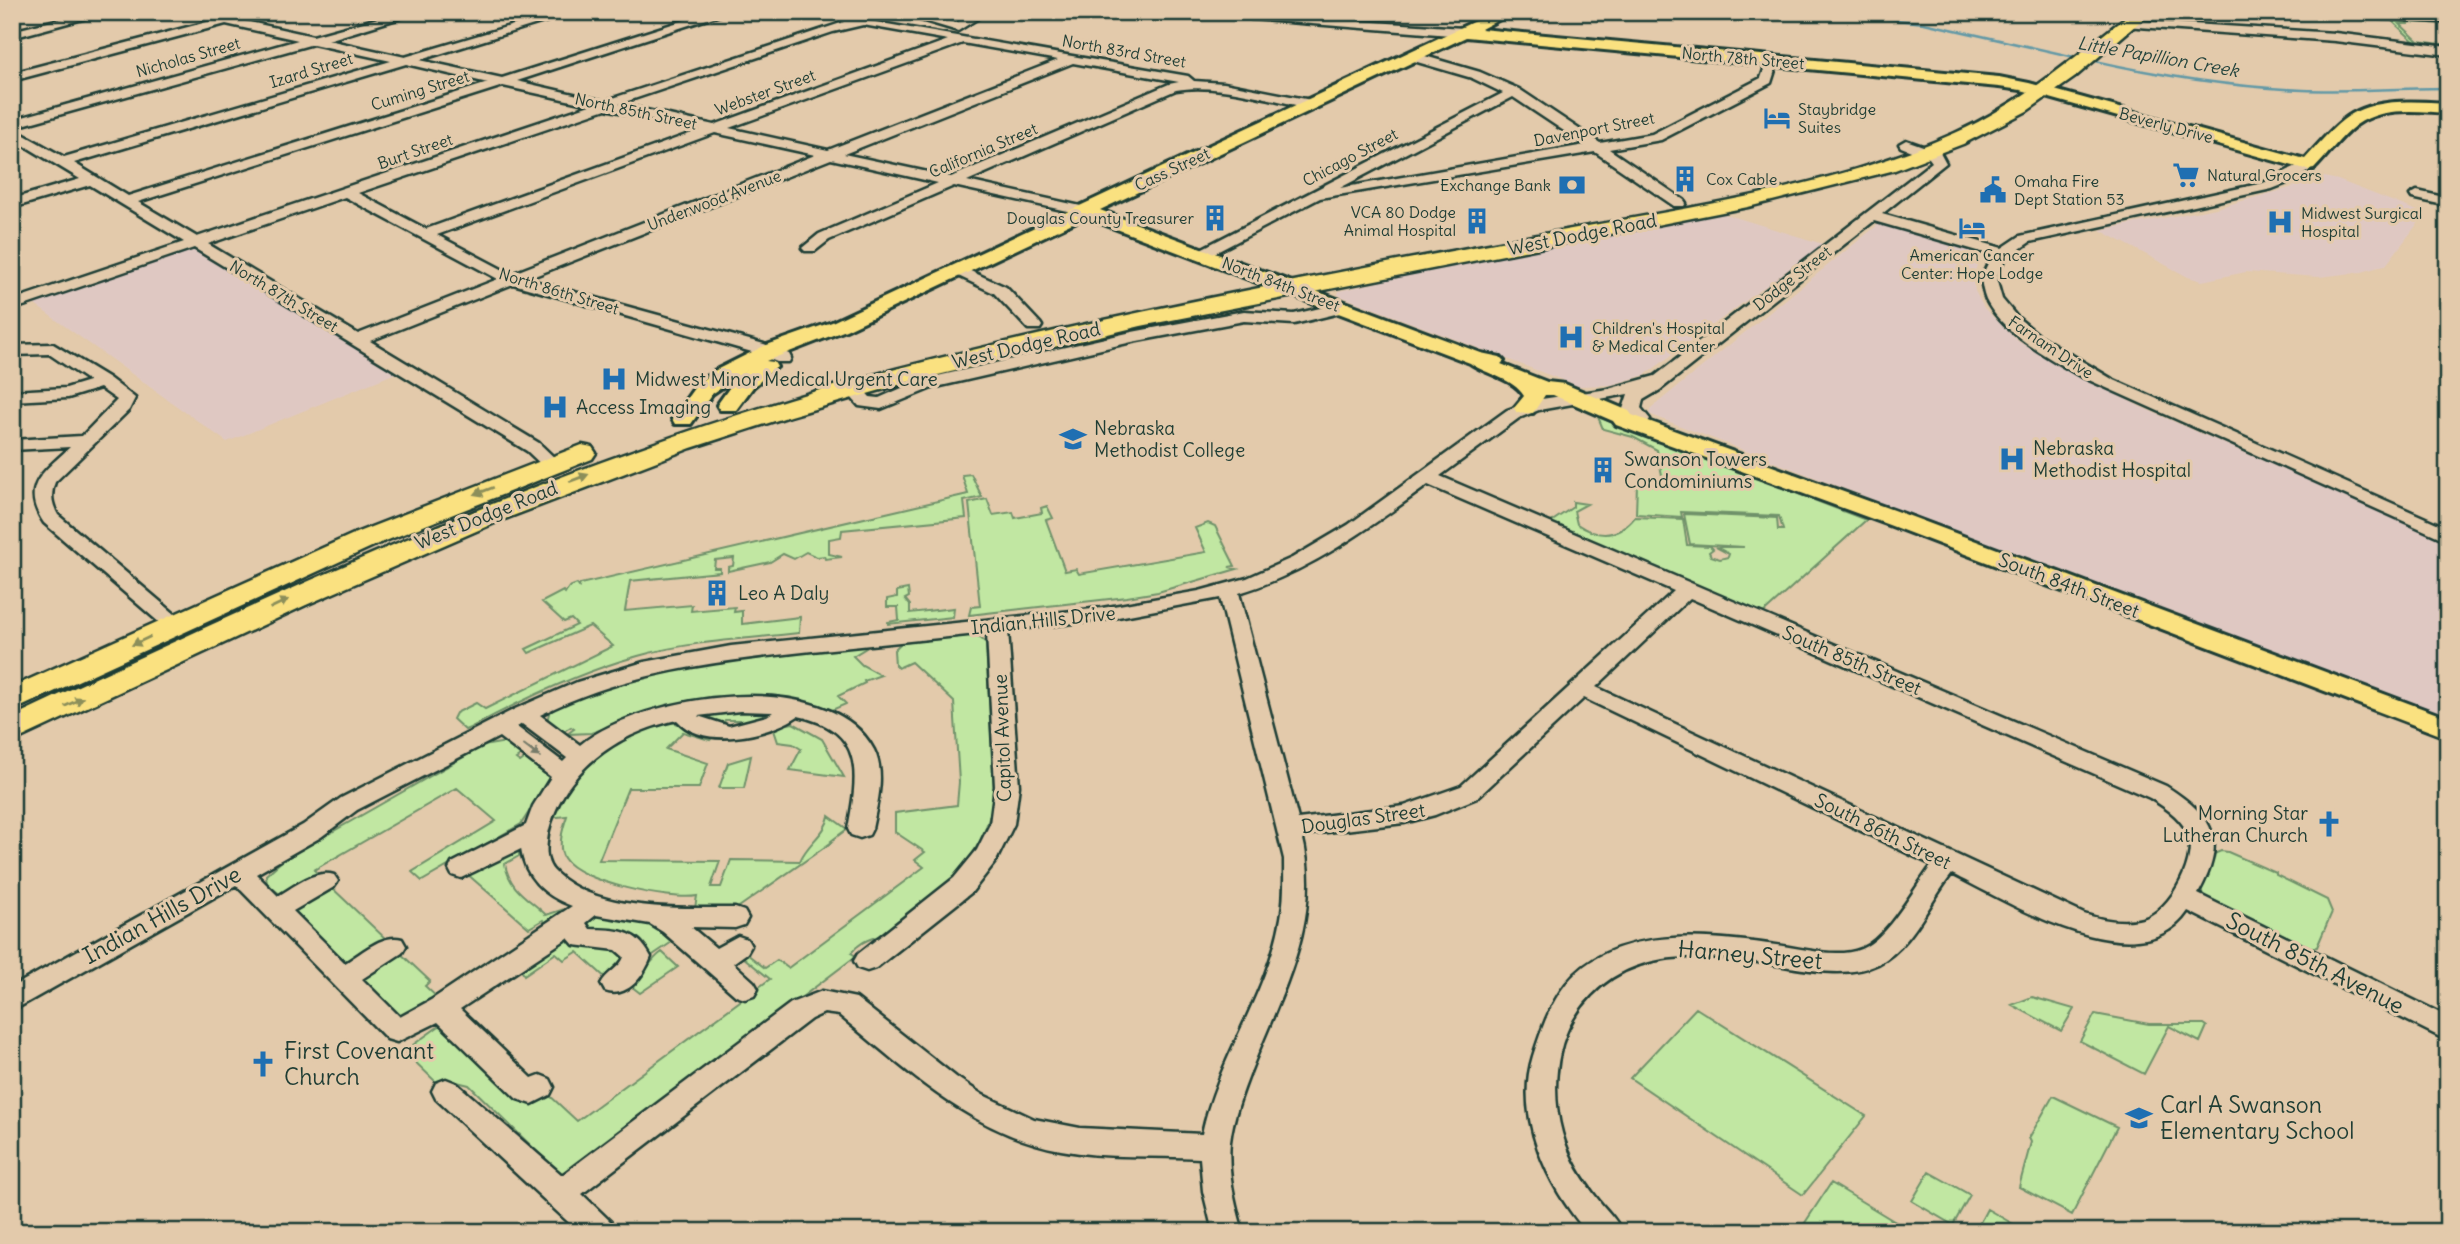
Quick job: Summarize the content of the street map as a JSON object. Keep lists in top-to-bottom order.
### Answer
{
  "streets": {
    "highway": ["West Dodge Road"],
    "main road": [
      "North 78th Street",
      "Beverly Drive",
      "Cass Street",
      "North 84th Street",
      "South 84th Street"
    ],
    "street": [
      "North 83rd Street",
      "Nicholas Street",
      "Izard Street",
      "Cuming Street",
      "Webster Street",
      "North 85th Street",
      "Davenport Street",
      "California Street",
      "Burt Street",
      "Chicago Street",
      "Underwood Avenue",
      "Dodge Street",
      "North 86th Street",
      "North 87th Street",
      "Farnam Drive",
      "Indian Hills Drive",
      "South 85th Street",
      "Capitol Avenue",
      "Douglas Street",
      "South 86th Street",
      "Harney Street",
      "South 85th Avenue"
    ]
  },
  "crossings": [
    ["North 83rd Street", "Webster Street"],
    ["North 83rd Street", "California Street"],
    ["North 83rd Street", "Burt Street"],
    ["North 83rd Street", "Underwood Avenue"],
    ["Nicholas Street", "North 85th Street"],
    ["North 78th Street", "Beverly Drive"],
    ["North 78th Street", "Davenport Street"],
    ["North 78th Street", "Cass Street"],
    ["Izard Street", "North 85th Street"],
    ["Izard Street", "North 87th Street"],
    ["Cuming Street", "North 85th Street"],
    ["Cuming Street", "North 87th Street"],
    ["Webster Street", "North 85th Street"],
    ["Webster Street", "North 86th Street"],
    ["North 85th Street", "California Street"],
    ["North 85th Street", "Burt Street"],
    ["North 85th Street", "Cass Street"],
    ["North 85th Street", "Underwood Avenue"],
    ["North 85th Street", "North 84th Street"],
    ["Davenport Street", "Chicago Street"],
    ["California Street", "Cass Street"],
    ["Burt Street", "North 86th Street"],
    ["Burt Street", "North 87th Street"],
    ["Chicago Street", "North 84th Street"],
    ["Cass Street", "West Dodge Road"],
    ["Cass Street", "North 84th Street"],
    ["Cass Street", "North 86th Street"],
    ["Underwood Avenue", "North 86th Street"],
    ["Underwood Avenue", "North 87th Street"],
    ["West Dodge Road", "Dodge Street"],
    ["West Dodge Road", "North 84th Street"],
    ["West Dodge Road", "North 87th Street"],
    ["Dodge Street", "North 84th Street"],
    ["Dodge Street", "South 84th Street"],
    ["Dodge Street", "Indian Hills Drive"],
    ["North 84th Street", "South 84th Street"],
    ["North 84th Street", "Indian Hills Drive"],
    ["Indian Hills Drive", "South 85th Street"],
    ["Indian Hills Drive", "Capitol Avenue"],
    ["South 85th Street", "Douglas Street"],
    ["South 85th Street", "South 86th Street"],
    ["South 85th Street", "South 85th Avenue"],
    ["Douglas Street", "South 86th Street"],
    ["South 86th Street", "Harney Street"],
    ["South 86th Street", "South 85th Avenue"]
  ],
  "water": ["Little Papillion Creek"],
  "places": {
    "hotel": ["Staybridge Suites", "American Cancer Center: Hope Lodge"],
    "supermarket": ["Natural Grocers"],
    "building": [
      "Cox Cable",
      "Douglas County Treasurer",
      "VCA 80 Dodge Animal Hospital",
      "Swanson Towers Condominiums",
      "Leo A Daly"
    ],
    "bank": ["Exchange Bank"],
    "public building": ["Omaha Fire Dept Station 53"],
    "hospital": [
      "Midwest Surgical Hospital",
      "Children's Hospital & Medical Center",
      "Midwest Minor Medical Urgent Care",
      "Access Imaging",
      "Nebraska Methodist Hospital"
    ],
    "school or university": ["Nebraska Methodist College", "Carl A Swanson Elementary School"],
    "church": ["Morning Star Lutheran Church", "First Covenant Church"]
  }
}
